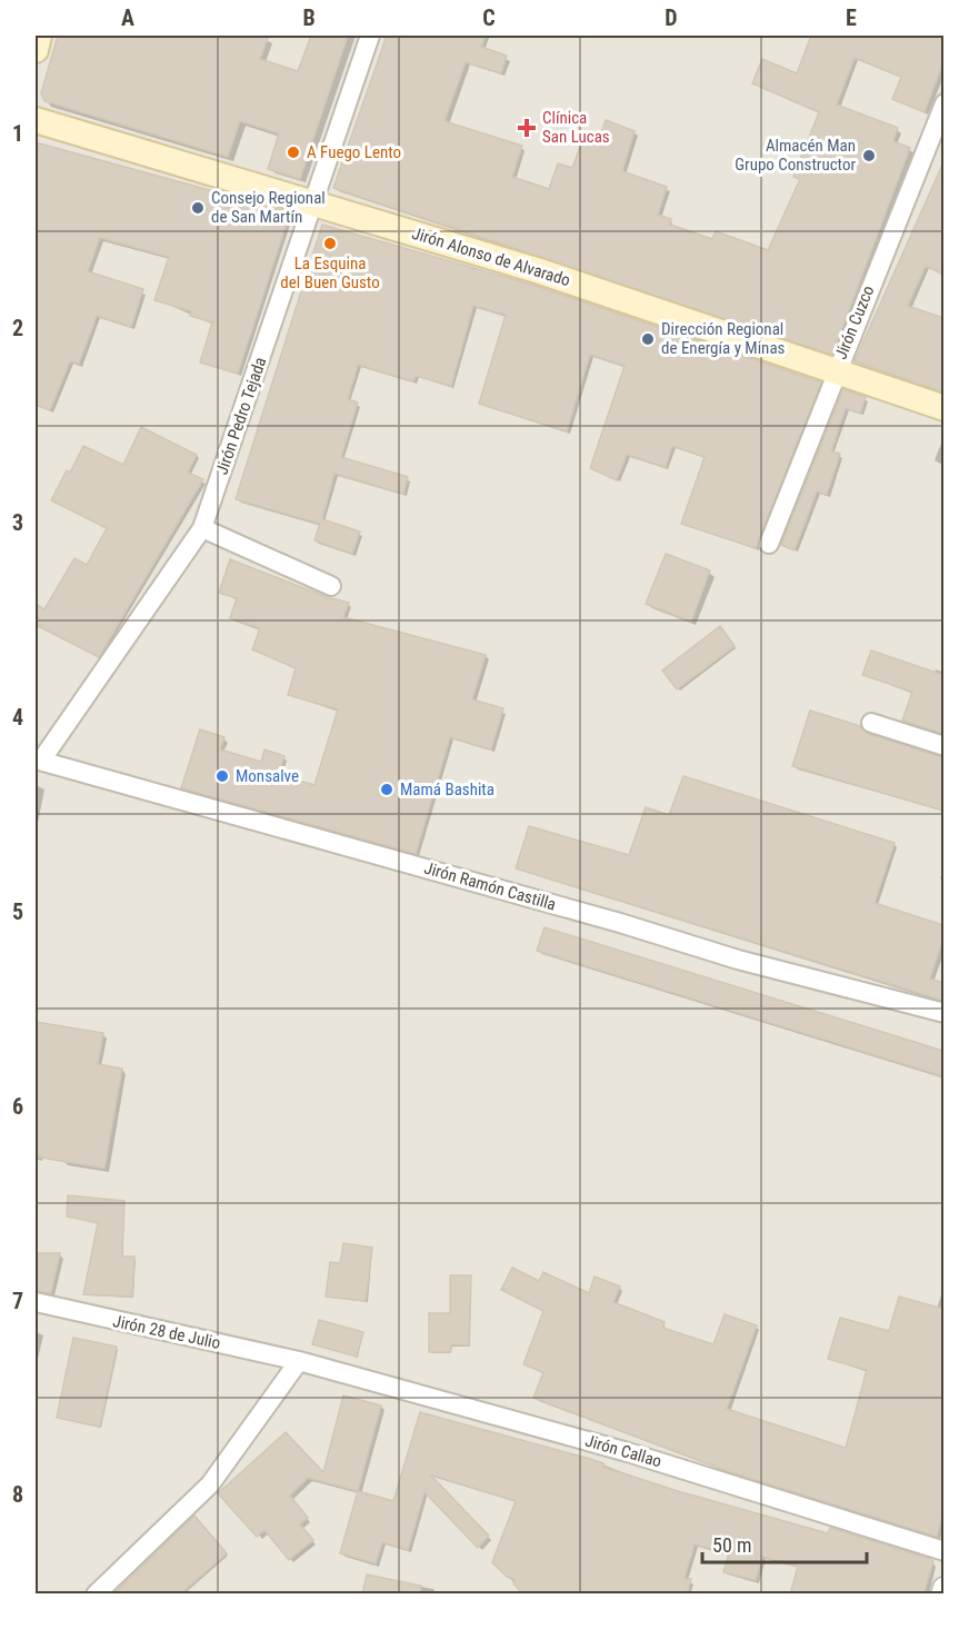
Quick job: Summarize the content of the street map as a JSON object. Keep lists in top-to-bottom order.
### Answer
{
  "streets": {
    "main road": ["Jirón Alonso de Alvarado"],
    "street": [
      "Jirón Cuzco",
      "Jirón Pedro Tejada",
      "Jirón Ramón Castilla",
      "Jirón 28 de Julio",
      "Jirón Callao"
    ]
  },
  "crossings": [
    ["Jirón Alonso de Alvarado", "Jirón Cuzco"],
    ["Jirón Alonso de Alvarado", "Jirón Pedro Tejada"],
    ["Jirón Pedro Tejada", "Jirón Ramón Castilla"],
    ["Jirón 28 de Julio", "Jirón Callao"]
  ],
  "places": {
    "health": ["Clínica San Lucas"],
    "other": [
      "A Fuego Lento",
      "Almacén Man Grupo Constructor",
      "Consejo Regional de San Martín",
      "La Esquina del Buen Gusto",
      "Dirección Regional de Energía y Minas",
      "Monsalve",
      "Mamá Bashita"
    ]
  },
  "scale_bar": "50 m",
  "grid": {
    "columns": [
      "A",
      "B",
      "C",
      "D",
      "E"
    ],
    "rows": [
      "1",
      "2",
      "3",
      "4",
      "5",
      "6",
      "7",
      "8"
    ]
  }
}
